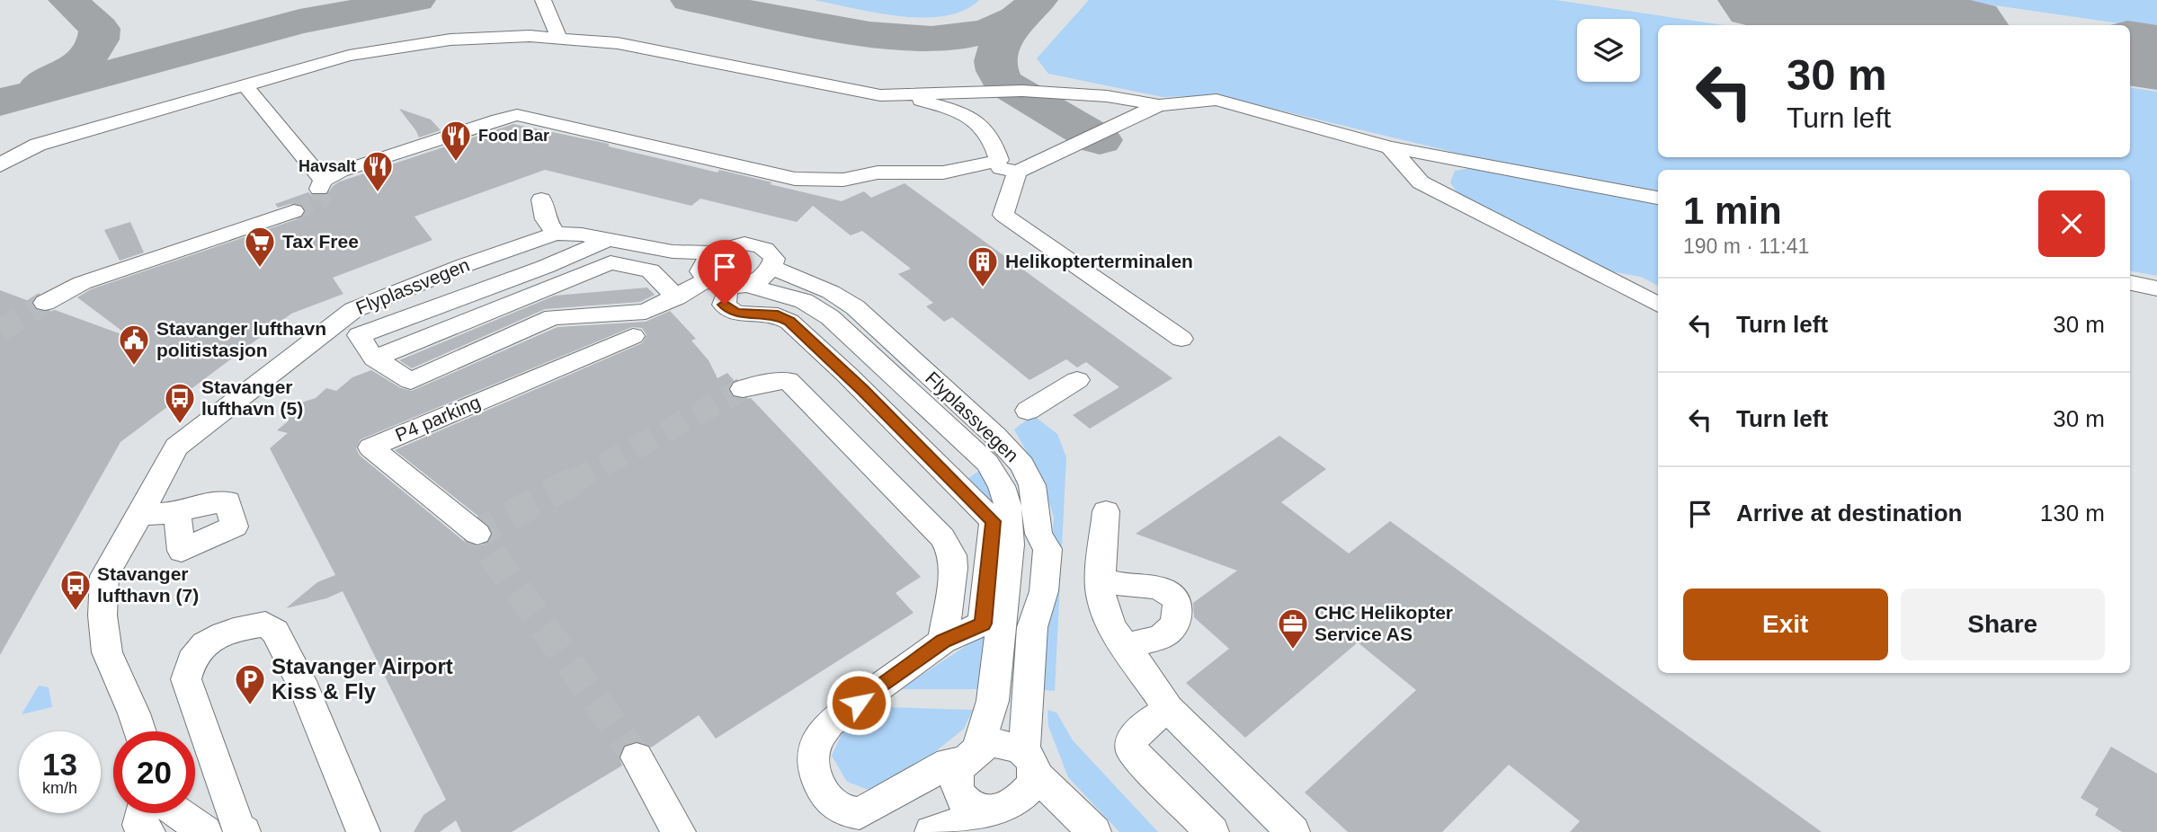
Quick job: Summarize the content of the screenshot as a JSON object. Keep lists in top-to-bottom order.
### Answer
{
  "streets": {
    "street": ["Flyplassvegen", "P4 parking"]
  },
  "places": {
    "restaurant": ["Food Bar", "Havsalt"],
    "supermarket": ["Tax Free"],
    "building": ["Helikopterterminalen"],
    "public building": ["Stavanger lufthavn politistasjon"],
    "bus stop": ["Stavanger lufthavn (5)", "Stavanger lufthavn (7)"],
    "office": ["CHC Helikopter Service AS"],
    "parking": ["Stavanger Airport Kiss & Fly"]
  },
  "page": {
    "turn": ["30 m", "Turn left"],
    "heading": ["1 min", "190 m · 11:41"],
    "list": [
      {
        "name": "Turn left",
        "value": "30 m"
      },
      {
        "name": "Turn left",
        "value": "30 m"
      },
      {
        "name": "Arrive at destination",
        "value": "130 m"
      }
    ],
    "buttons": ["Exit", "Share"],
    "speed": "13 km/h",
    "limit": "20"
  }
}
